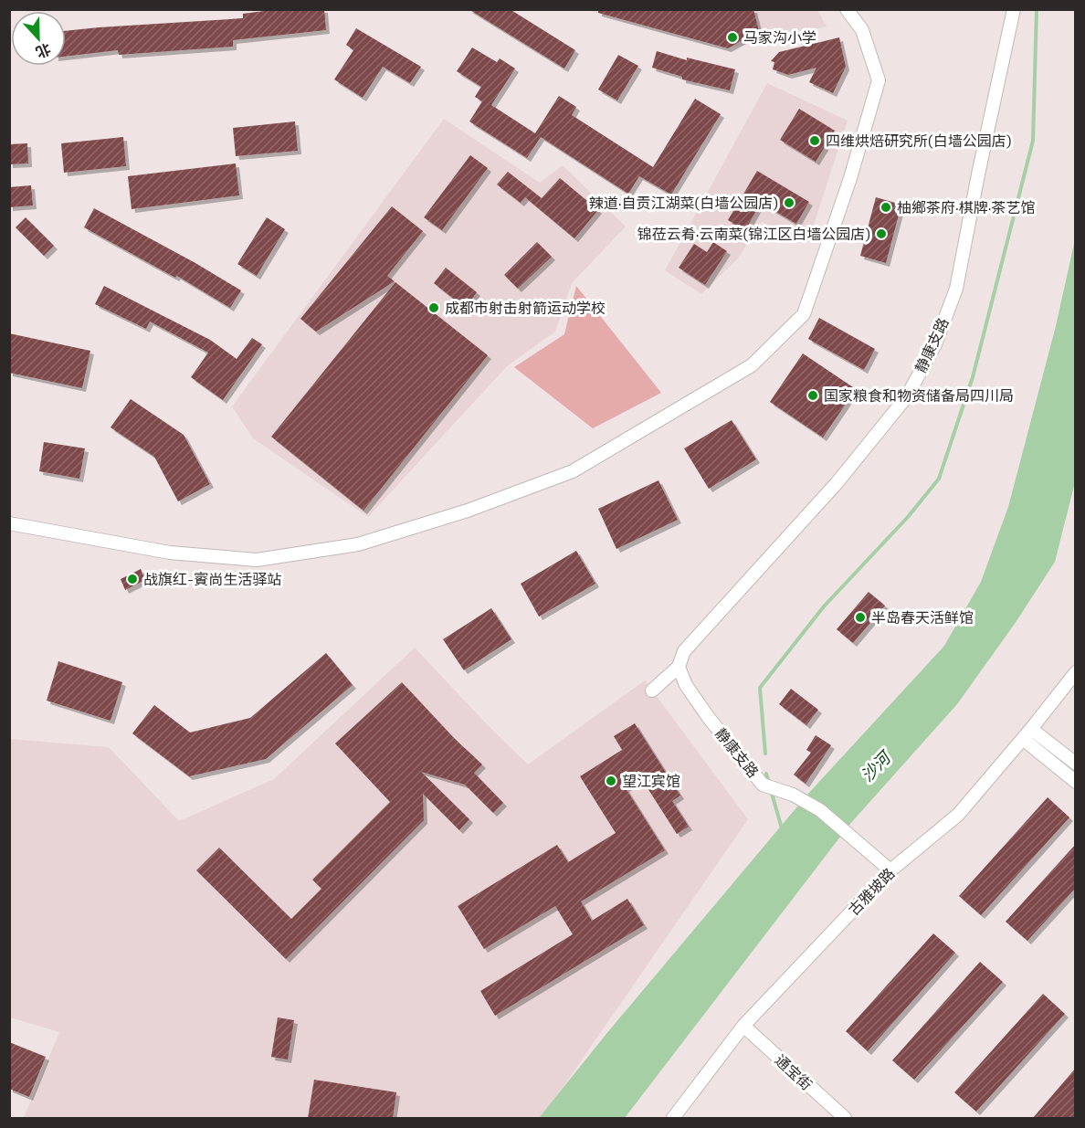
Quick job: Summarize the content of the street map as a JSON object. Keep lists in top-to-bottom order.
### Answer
{
  "streets": {
    "street": ["静康支路", "古雅坡路", "通宝街"]
  },
  "crossings": [
    ["静康支路", "古雅坡路"],
    ["古雅坡路", "通宝街"]
  ],
  "water": ["沙河"],
  "places": [
    "马家沟小学",
    "四维烘焙研究所(白墙公园店)",
    "辣道·自贡江湖菜(白墙公园店)",
    "柚鄉茶府·棋牌·茶艺馆",
    "锦莅云肴·云南菜(锦江区白墙公园店)",
    "成都市射击射箭运动学校",
    "国家粮食和物资储备局四川局",
    "战旗红-賨尚生活驿站",
    "半岛春天活鲜馆",
    "望江宾馆"
  ],
  "north": "bottom"
}
